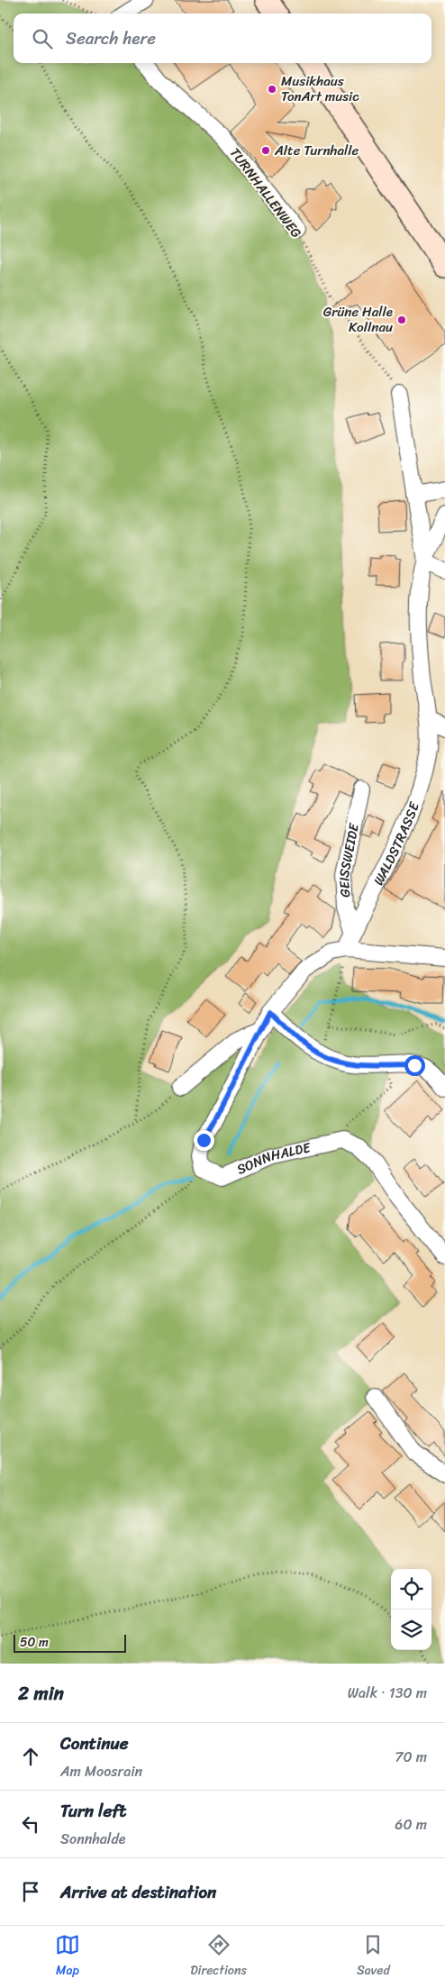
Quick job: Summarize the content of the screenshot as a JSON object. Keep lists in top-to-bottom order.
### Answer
{
  "streets": {
    "street": [
      "TURNHALLENWEG",
      "WALDSTRASSE",
      "GEISSWEIDE",
      "SONNHALDE"
    ]
  },
  "crossings": [
    ["WALDSTRASSE", "GEISSWEIDE"]
  ],
  "places": ["Musikhaus TonArt music", "Alte Turnhalle", "Grüne Halle Kollnau"],
  "scale_bar": "50 m",
  "page": {
    "search": "Search here",
    "scale": "50 m",
    "heading": ["2 min", "Walk · 130 m"],
    "list": [
      ["Continue", "Am Moosrain", "70 m"],
      ["Turn left", "Sonnhalde", "60 m"],
      "Arrive at destination"
    ],
    "nav": ["Map", "Directions", "Saved"]
  }
}
